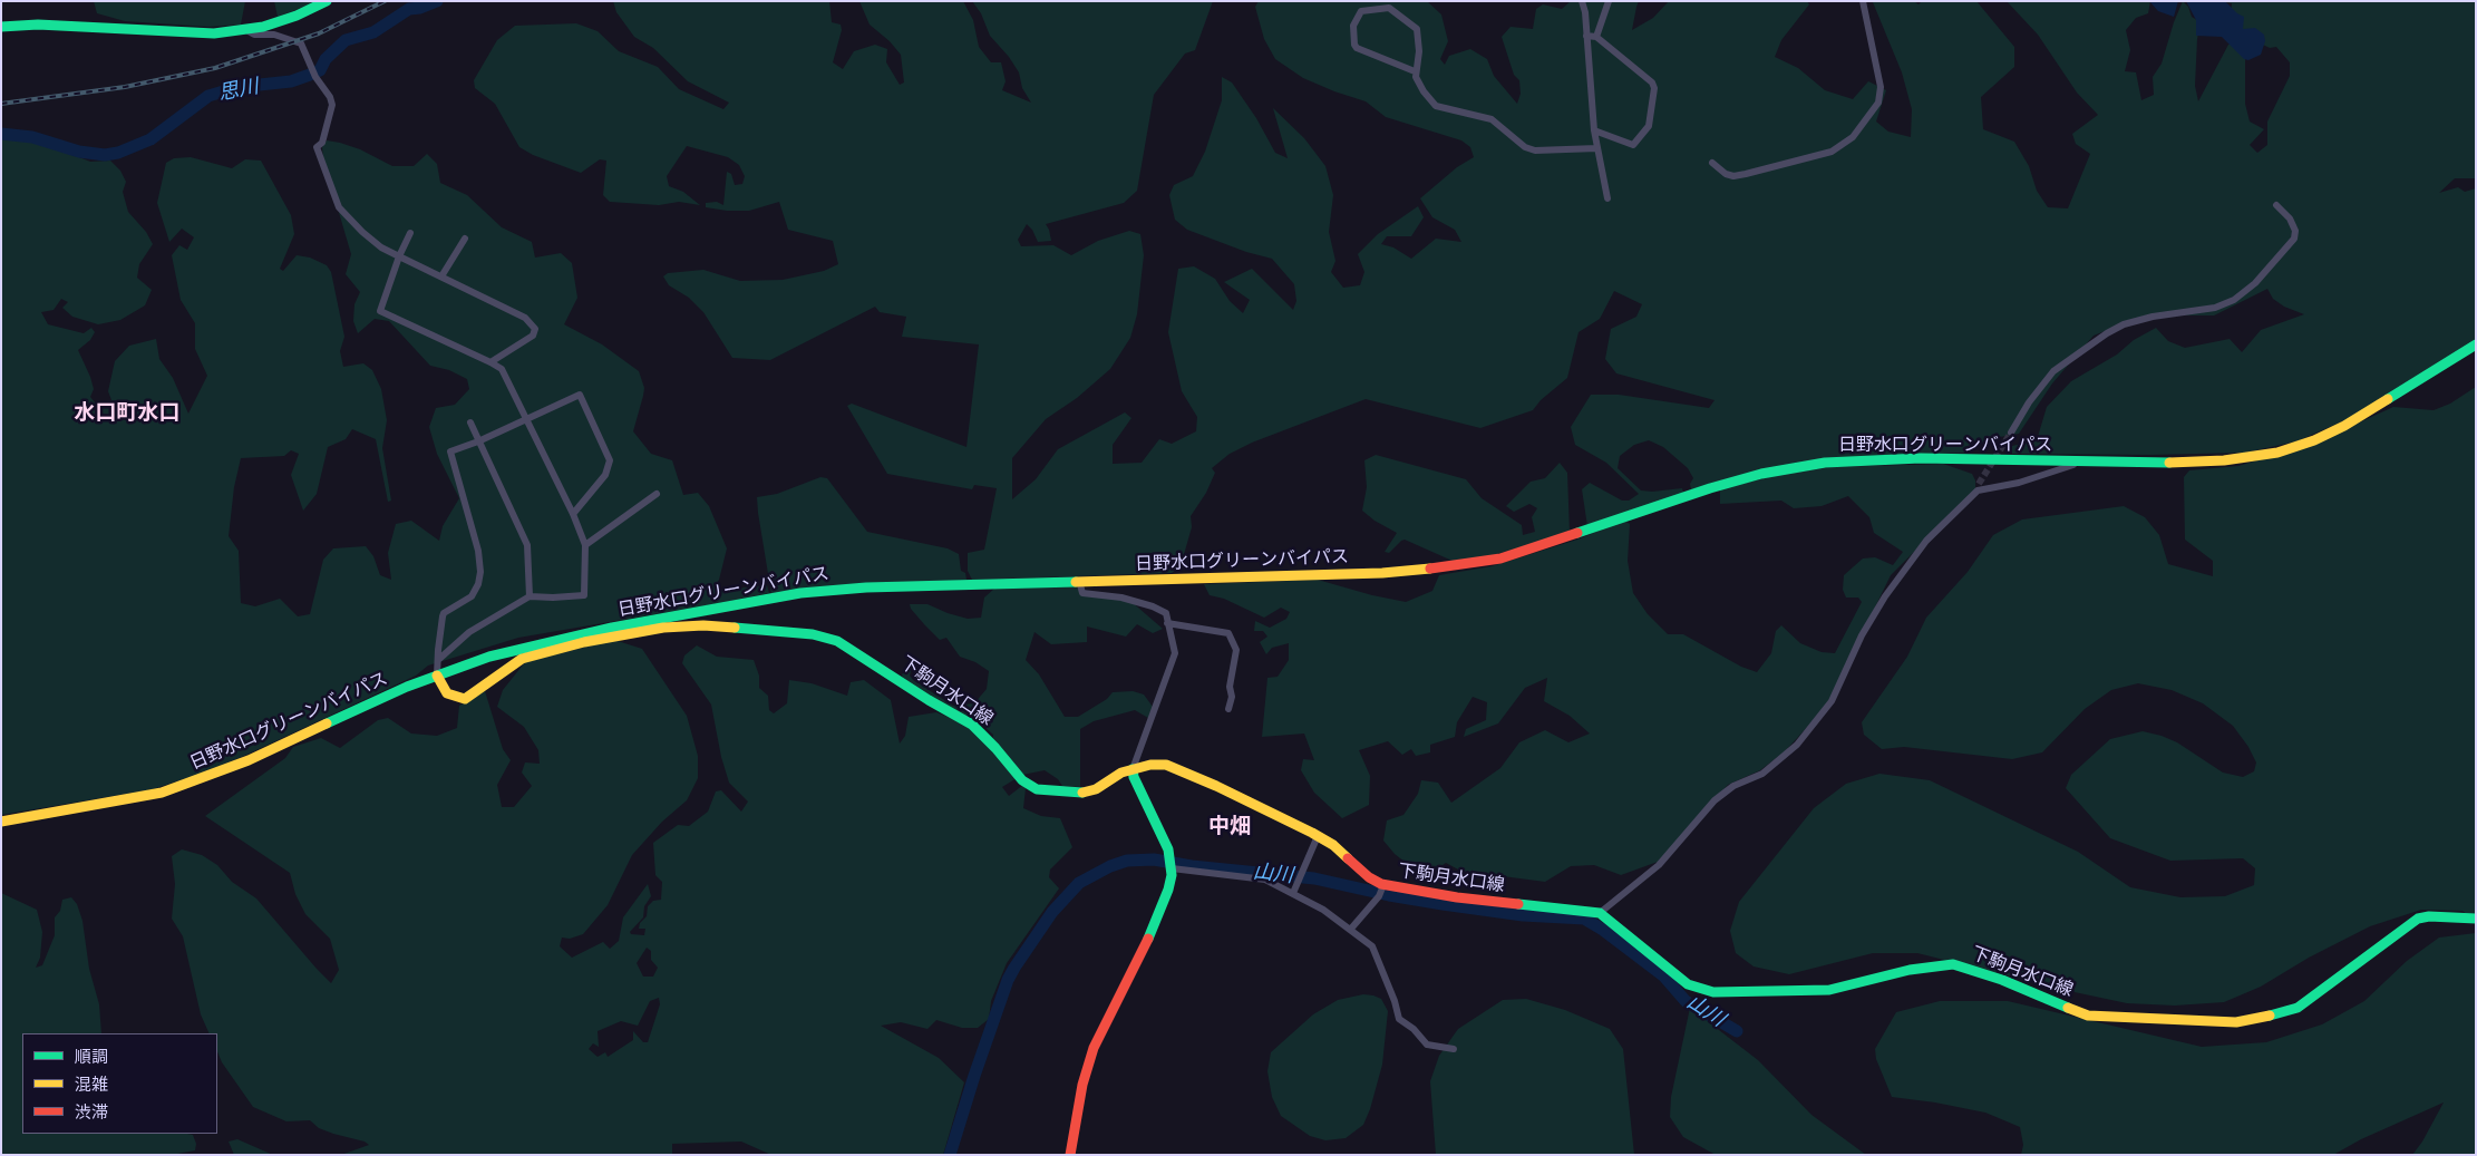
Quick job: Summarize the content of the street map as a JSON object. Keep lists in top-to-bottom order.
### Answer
{
  "streets": {
    "main road": ["日野水口グリーンバイパス", "下駒月水口線"]
  },
  "districts": ["水口町水口", "中畑"],
  "water": ["思川", "山川"],
  "legend": ["順調", "混雑", "渋滞"]
}
